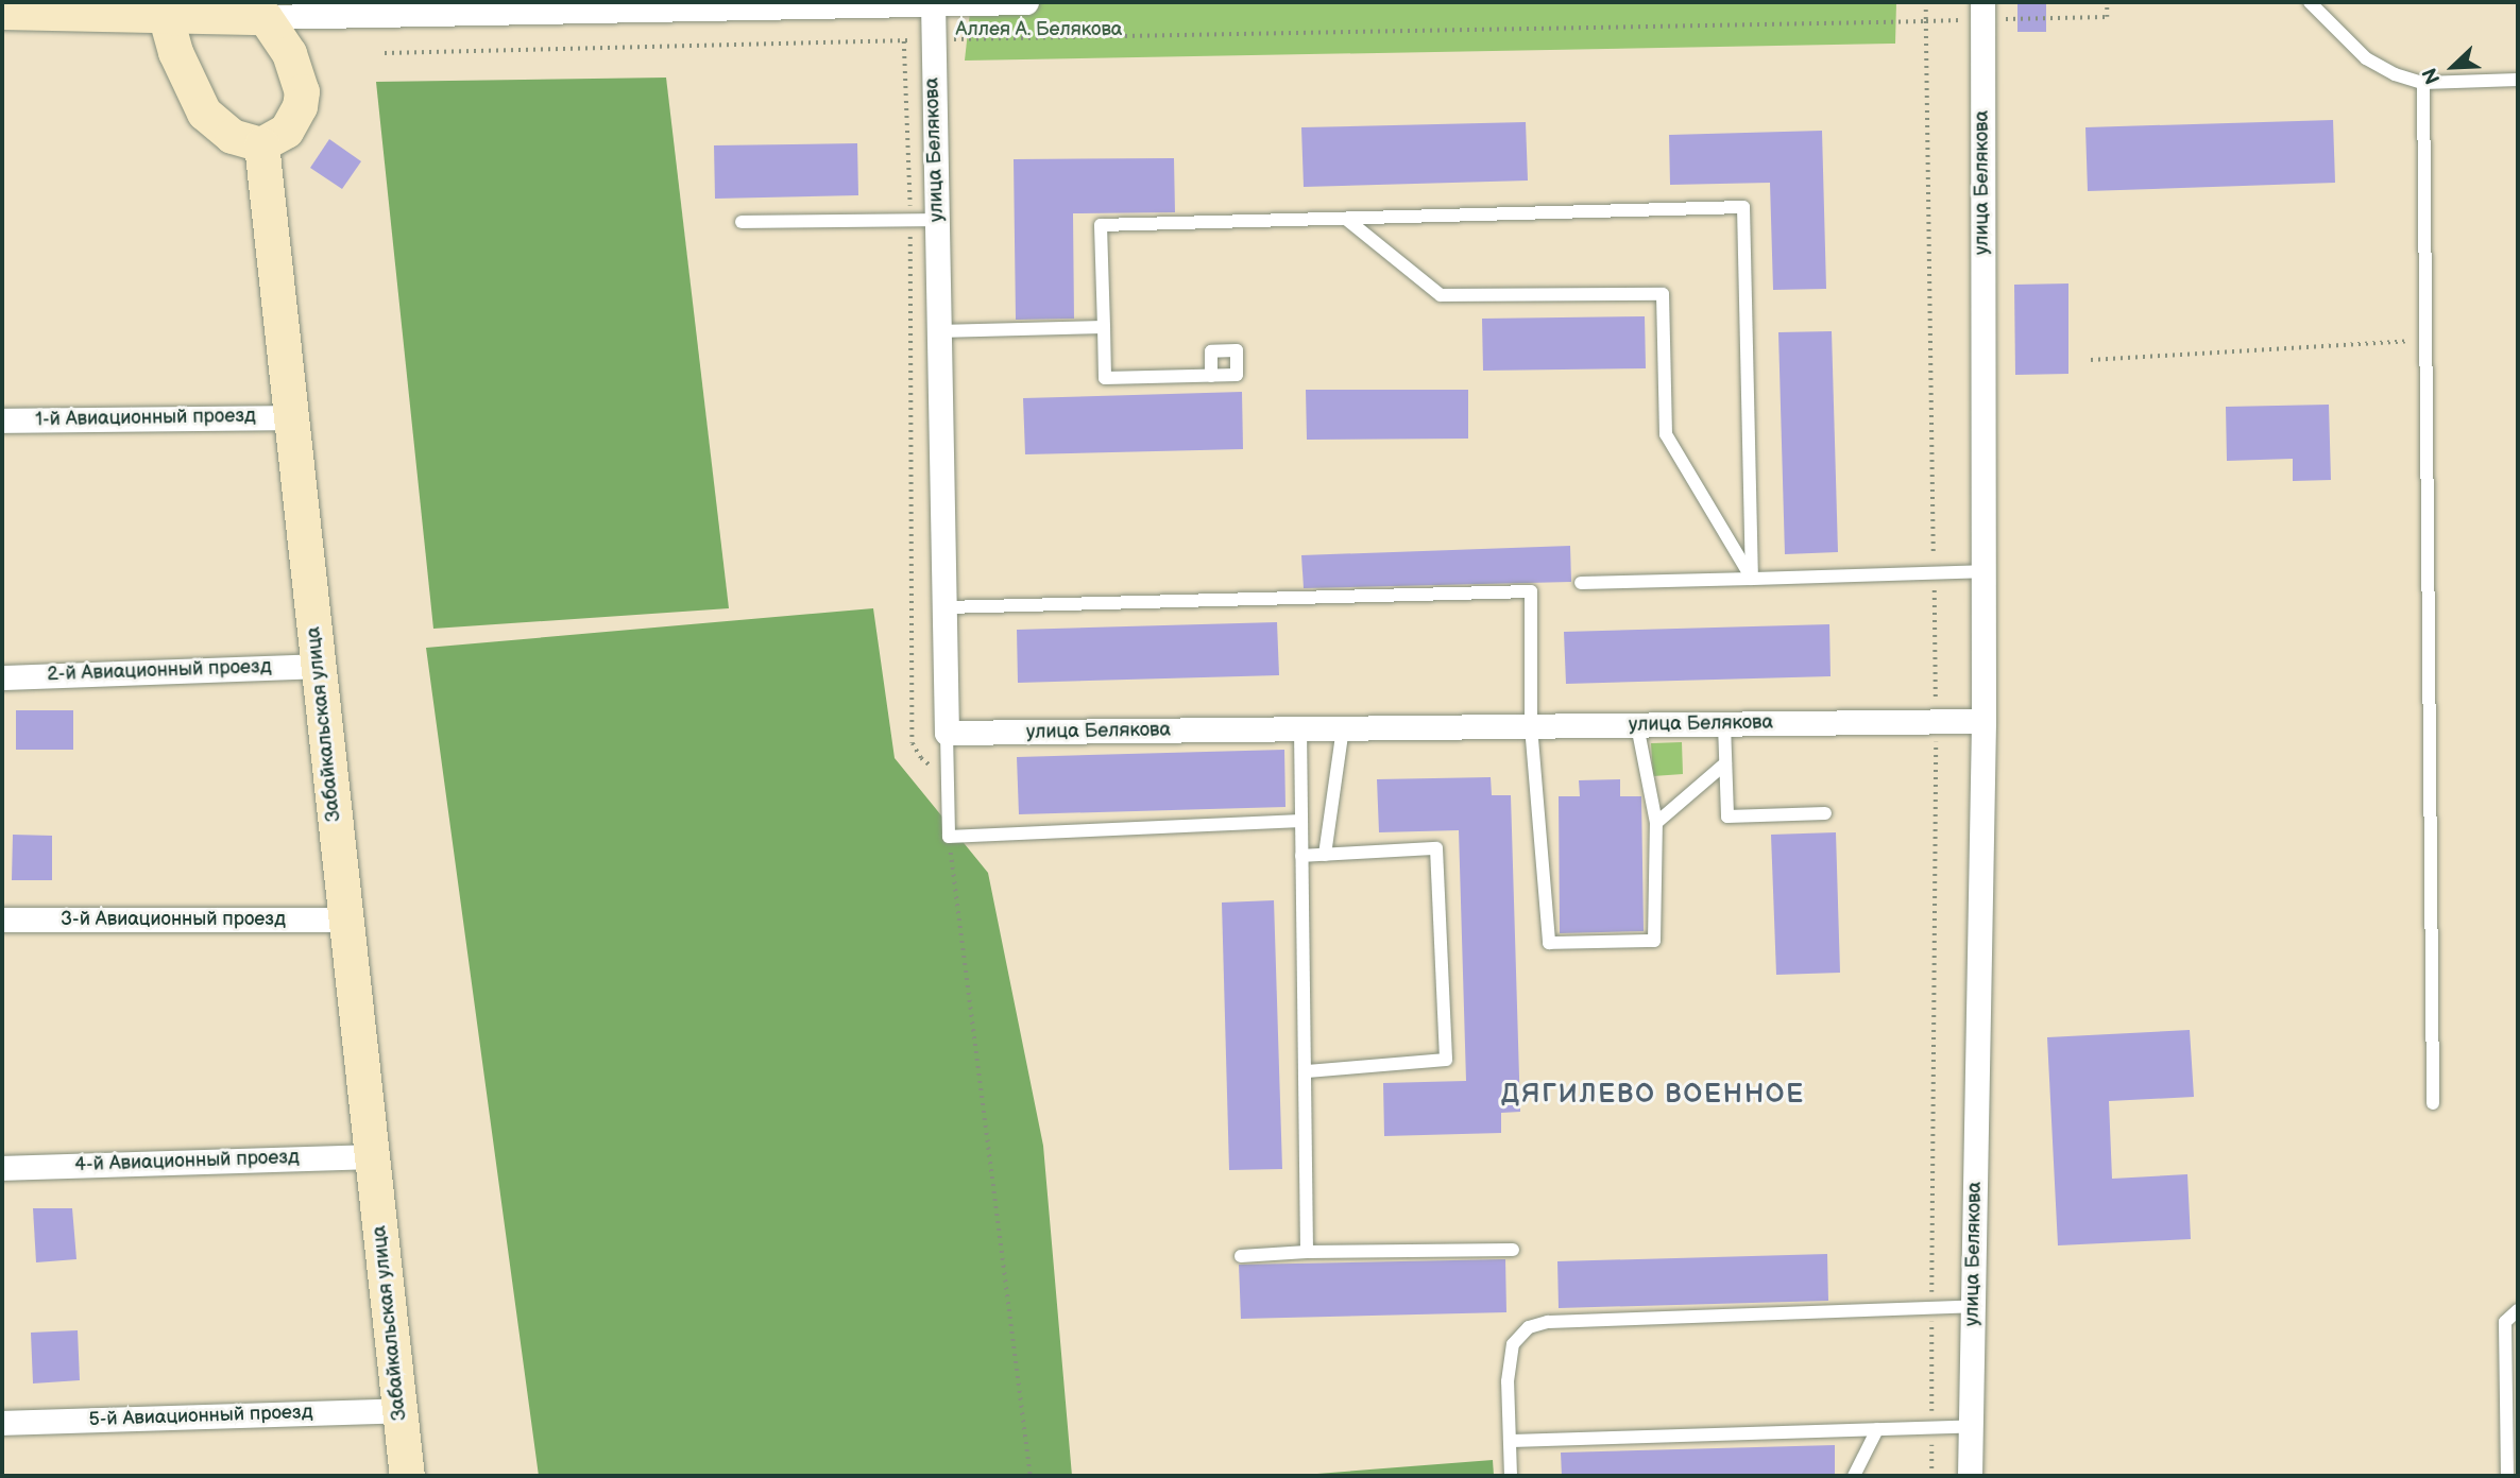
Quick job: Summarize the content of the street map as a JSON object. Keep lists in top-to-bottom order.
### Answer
{
  "streets": {
    "street": [
      "улица Белякова",
      "1-й Авиационный проезд",
      "2-й Авиационный проезд",
      "Забайкальская улица",
      "3-й Авиационный проезд",
      "4-й Авиационный проезд",
      "5-й Авиационный проезд"
    ]
  },
  "crossings": [
    ["1-й Авиационный проезд", "Забайкальская улица"],
    ["2-й Авиационный проезд", "Забайкальская улица"],
    ["Забайкальская улица", "3-й Авиационный проезд"],
    ["Забайкальская улица", "4-й Авиационный проезд"],
    ["Забайкальская улица", "5-й Авиационный проезд"]
  ],
  "districts": ["ДЯГИЛЕВО ВОЕННОЕ"],
  "parks": ["Аллея А. Белякова"],
  "north": "bottom left"
}
